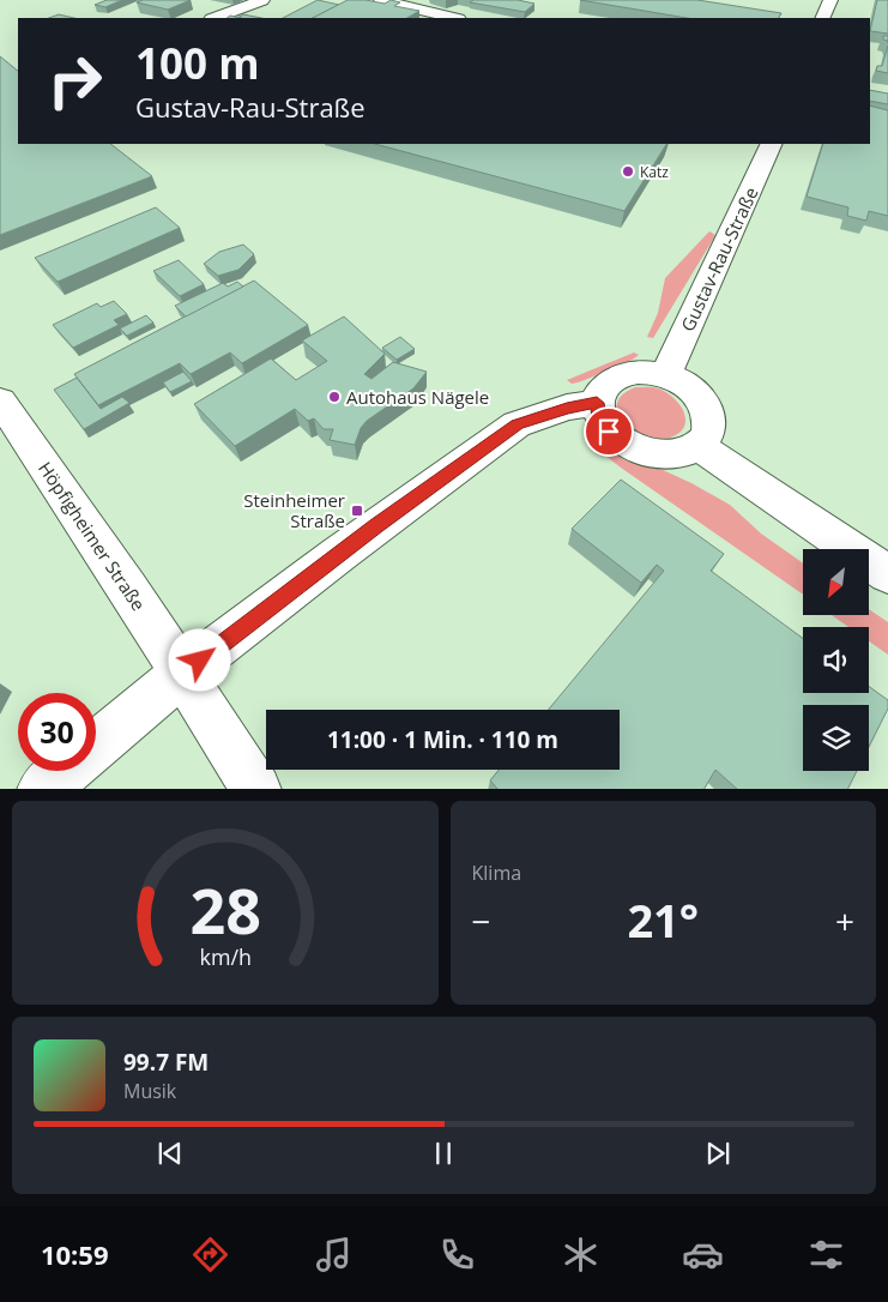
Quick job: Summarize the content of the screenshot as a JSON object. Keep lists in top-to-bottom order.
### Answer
{
  "streets": {
    "street": ["Gustav-Rau-Straße", "Höpfigheimer Straße"]
  },
  "places": {
    "other": ["Katz", "Autohaus Nägele"],
    "transit": ["Steinheimer Straße"]
  },
  "north": "bottom left",
  "page": {
    "turn": ["100 m", "Gustav-Rau-Straße"],
    "limit": "30",
    "trip": "11:00 · 1 Min. · 110 m",
    "tile": "Klima",
    "heat": ["−", "21°", "+"],
    "song": ["99.7 FM", "Musik"],
    "tabs": "10:59",
    "gauge": ["28", "km/h"]
  }
}
